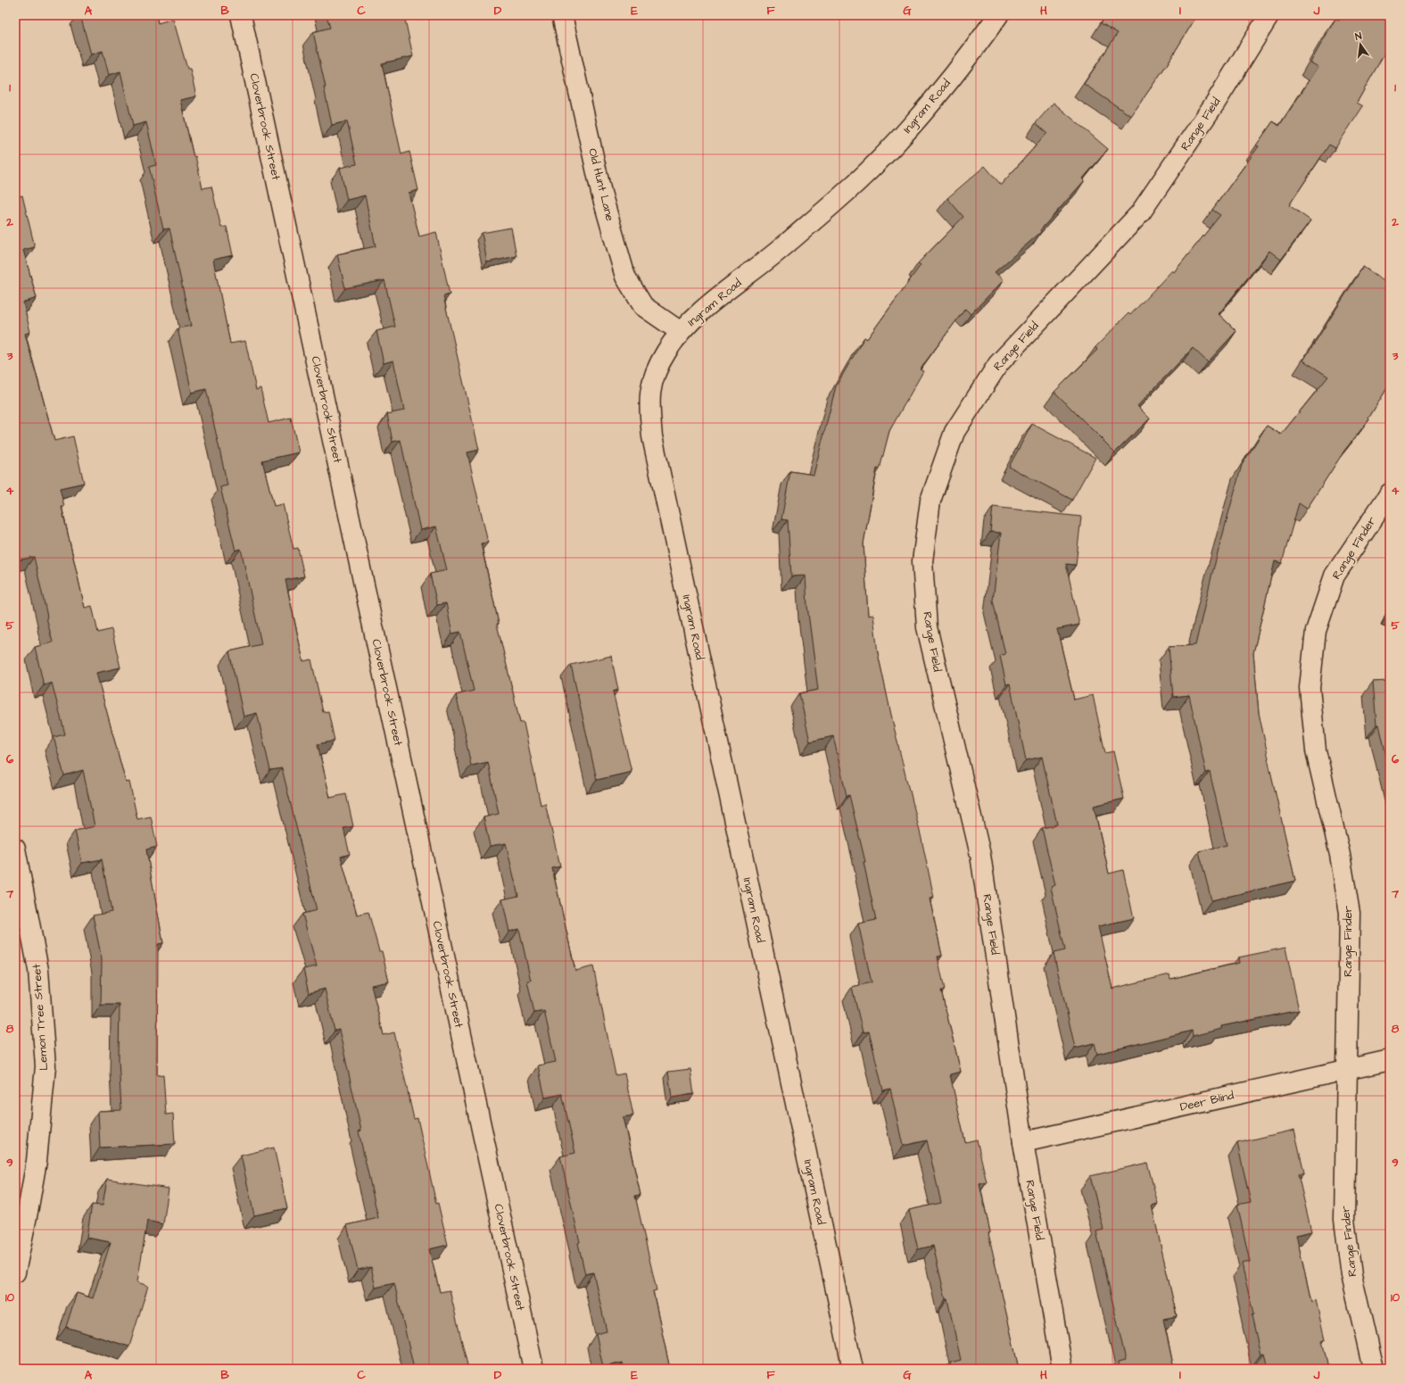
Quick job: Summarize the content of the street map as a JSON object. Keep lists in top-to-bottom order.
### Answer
{
  "streets": {
    "street": [
      "Ingram Road",
      "Range Field",
      "Cloverbrook Street",
      "Old Hunt Lane",
      "Range Finder",
      "Lemon Tree Street",
      "Deer Blind"
    ]
  },
  "crossings": [
    ["Ingram Road", "Old Hunt Lane"],
    ["Range Field", "Deer Blind"],
    ["Range Finder", "Deer Blind"]
  ],
  "north": "top",
  "grid": {
    "columns": [
      "A",
      "B",
      "C",
      "D",
      "E",
      "F",
      "G",
      "H",
      "I",
      "J"
    ],
    "rows": [
      "1",
      "2",
      "3",
      "4",
      "5",
      "6",
      "7",
      "8",
      "9",
      "10"
    ]
  }
}
